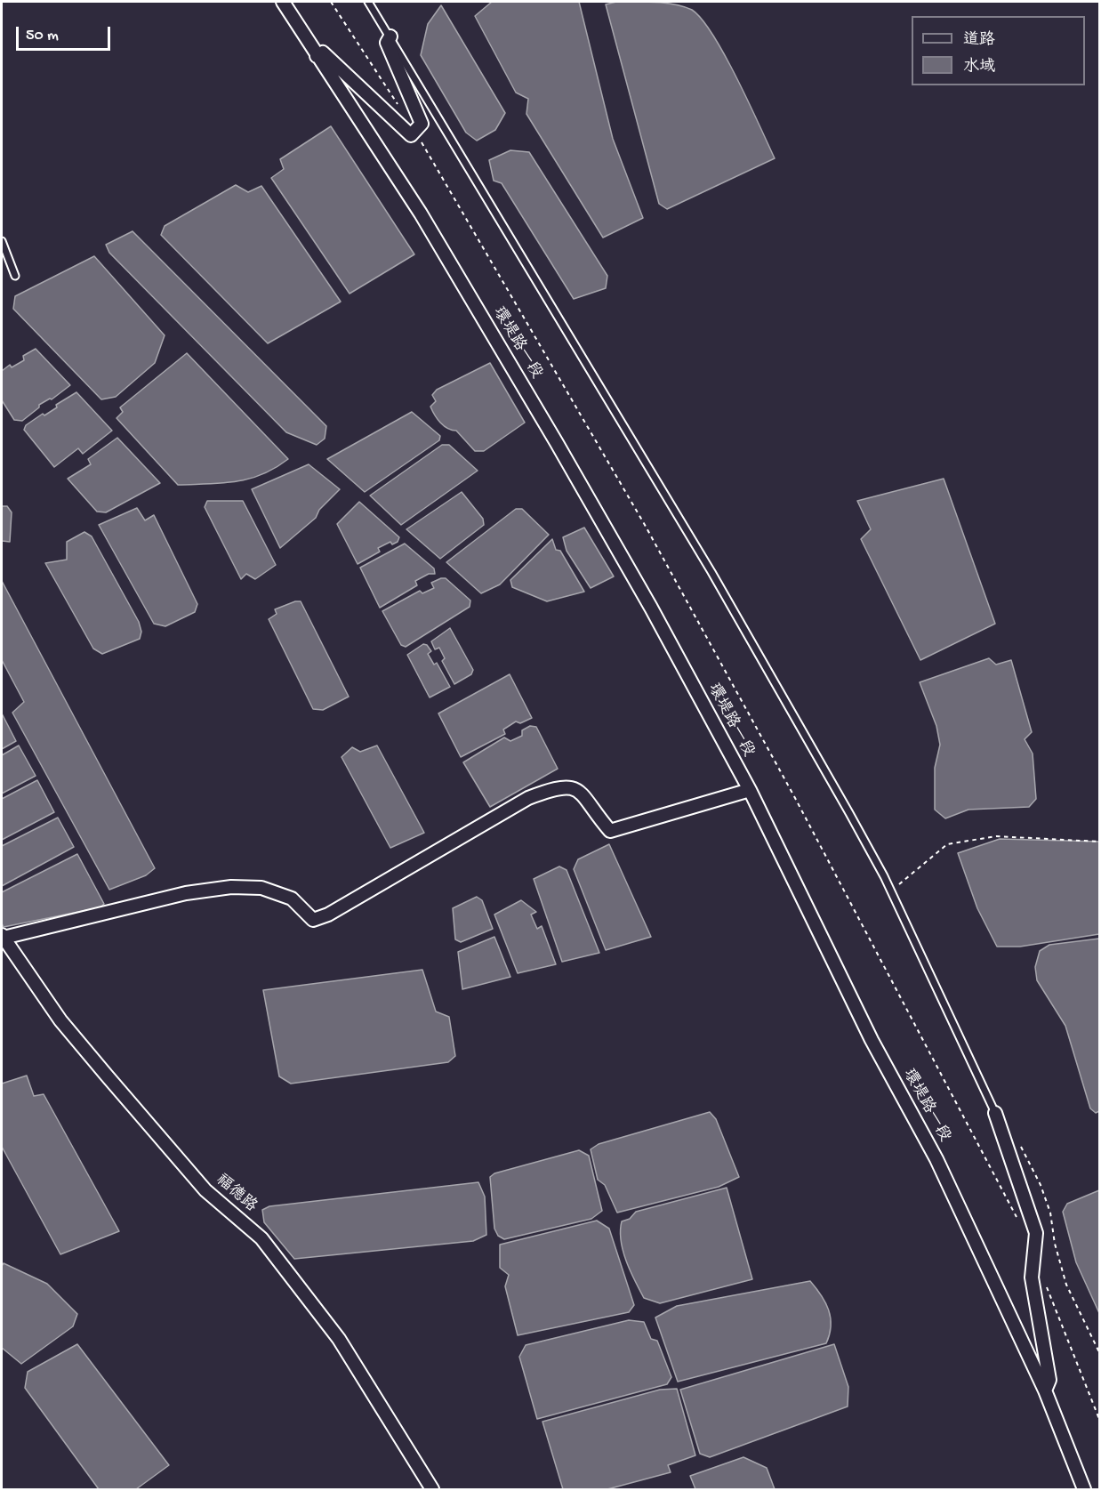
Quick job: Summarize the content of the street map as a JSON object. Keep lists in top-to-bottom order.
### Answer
{
  "streets": {
    "street": ["環堤路一段", "福德路"]
  },
  "legend": ["道路", "水域"],
  "scale_bar": "50 m"
}
